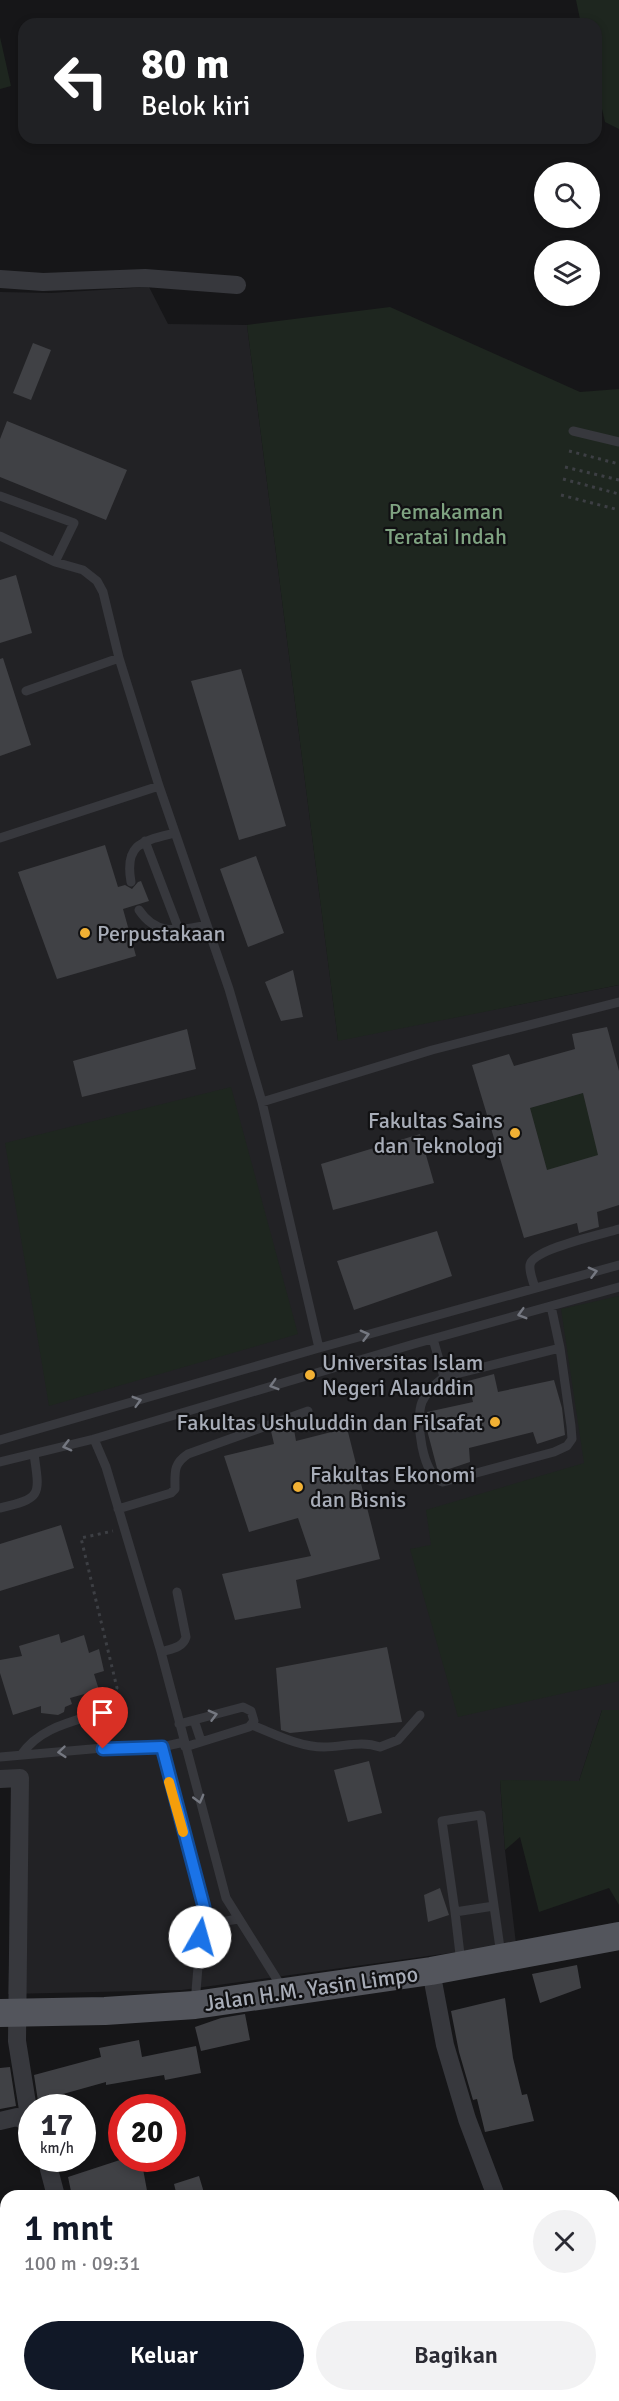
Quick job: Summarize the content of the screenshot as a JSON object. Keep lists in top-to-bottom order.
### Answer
{
  "streets": {
    "main road": ["Jalan H.M. Yasin Limpo"]
  },
  "parks": ["Pemakaman Teratai Indah"],
  "places": [
    "Perpustakaan",
    "Fakultas Sains dan Teknologi",
    "Universitas Islam Negeri Alauddin",
    "Fakultas Ushuluddin dan Filsafat",
    "Fakultas Ekonomi dan Bisnis"
  ],
  "page": {
    "turn": ["80 m", "Belok kiri"],
    "speed": "17 km/h",
    "limit": "20",
    "heading": ["1 mnt", "100 m · 09:31"],
    "buttons": ["Keluar", "Bagikan"]
  }
}
